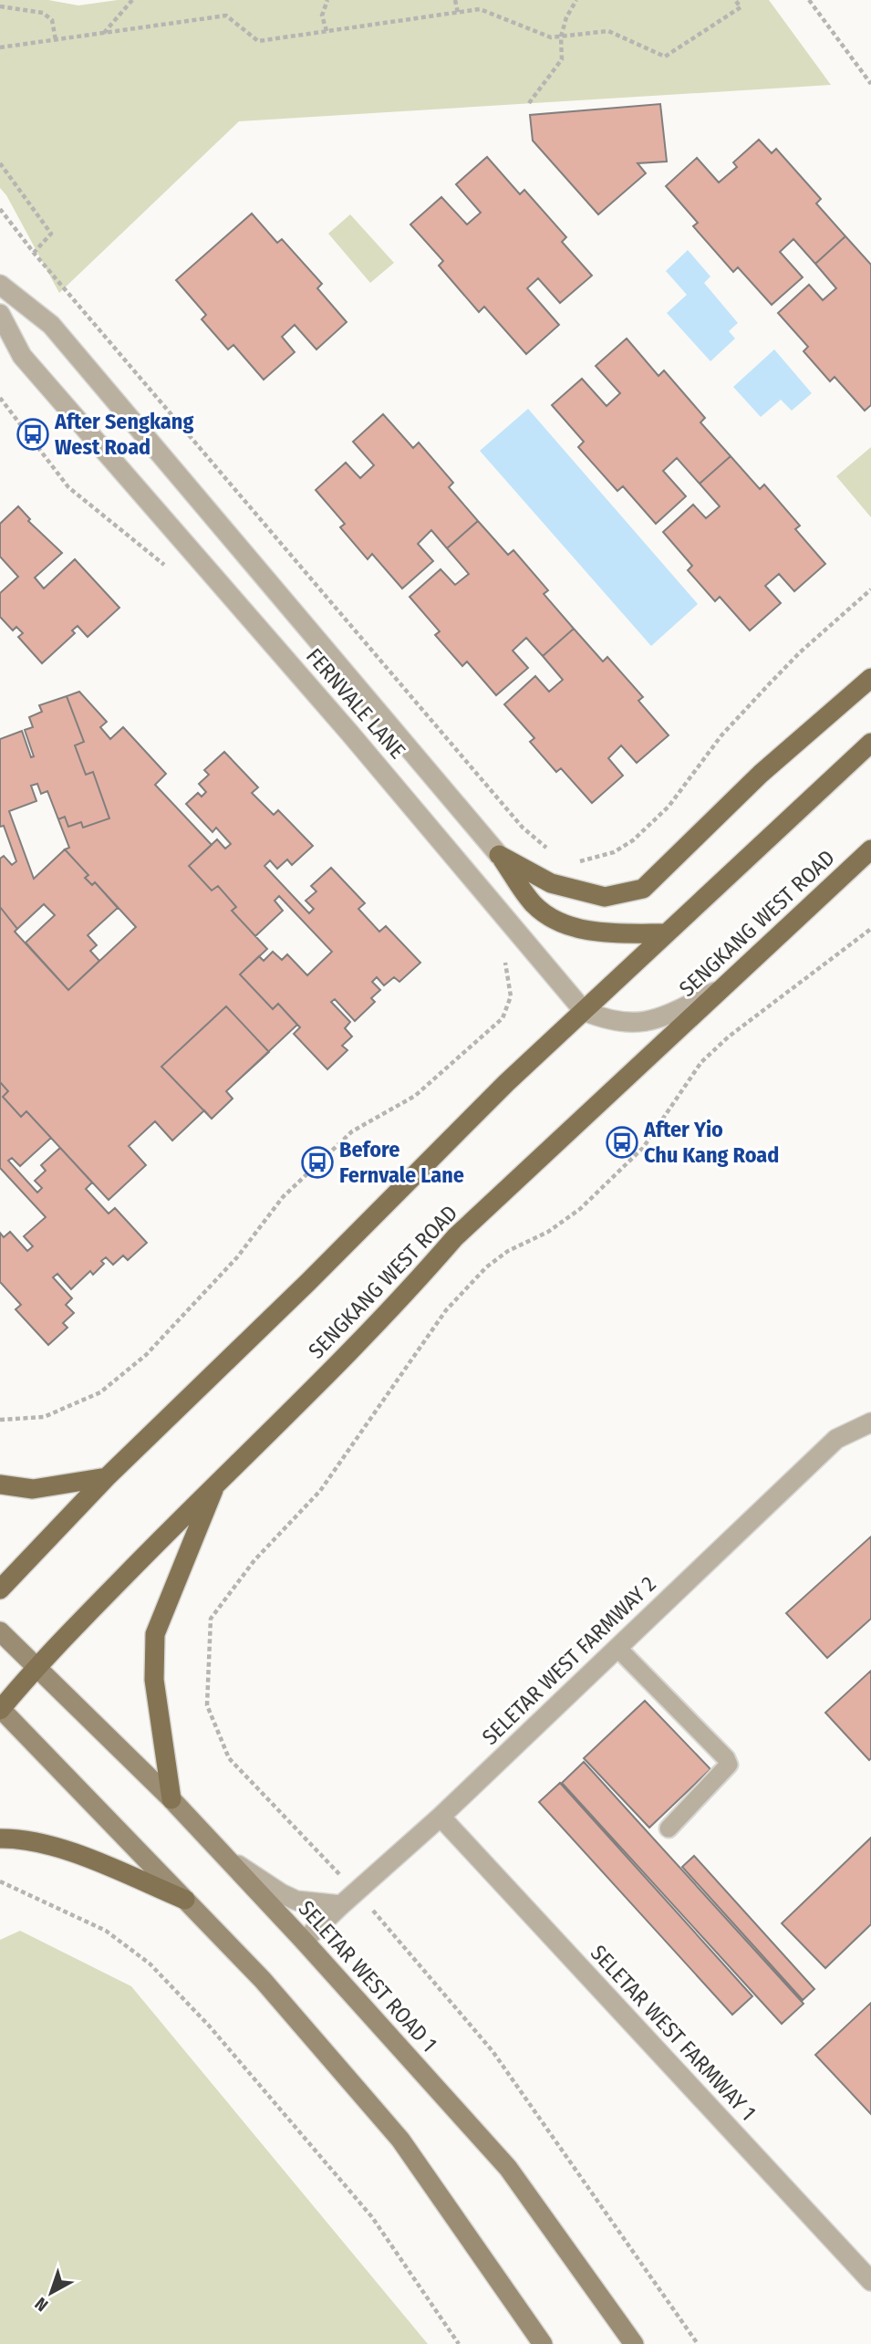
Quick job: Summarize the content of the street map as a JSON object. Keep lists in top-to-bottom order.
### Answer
{
  "streets": {
    "main road": ["SENGKANG WEST ROAD", "SELETAR WEST ROAD 1"],
    "street": ["FERNVALE LANE", "SELETAR WEST FARMWAY 2", "SELETAR WEST FARMWAY 1"]
  },
  "crossings": [
    ["SENGKANG WEST ROAD", "SELETAR WEST ROAD 1"],
    ["SELETAR WEST FARMWAY 2", "SELETAR WEST ROAD 1"],
    ["SELETAR WEST FARMWAY 2", "SELETAR WEST FARMWAY 1"]
  ],
  "places": {
    "bus stop": ["After Sengkang West Road", "After Yio Chu Kang Road", "Before Fernvale Lane"]
  },
  "north": "bottom left"
}
